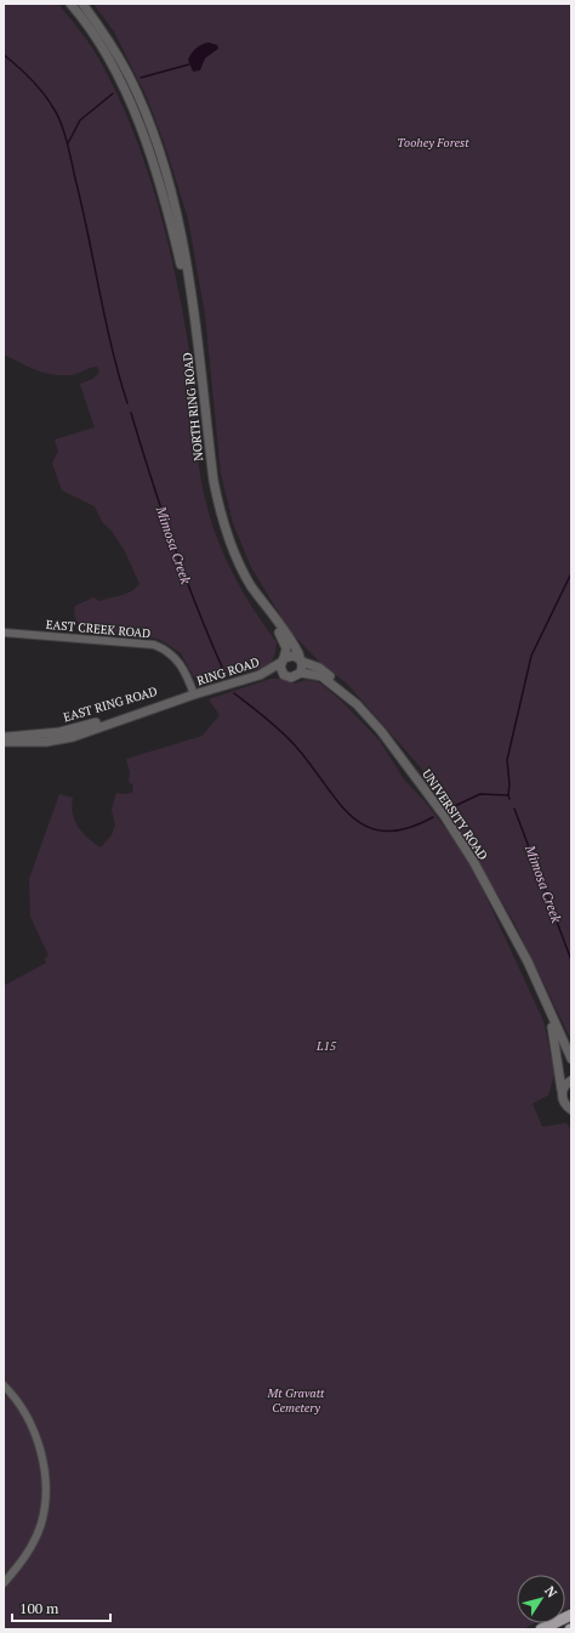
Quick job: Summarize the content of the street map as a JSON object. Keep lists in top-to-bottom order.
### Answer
{
  "streets": {
    "street": [
      "NORTH RING ROAD",
      "EAST CREEK ROAD",
      "RING ROAD",
      "EAST RING ROAD",
      "UNIVERSITY ROAD"
    ]
  },
  "crossings": [
    ["NORTH RING ROAD", "RING ROAD"],
    ["NORTH RING ROAD", "UNIVERSITY ROAD"],
    ["EAST CREEK ROAD", "RING ROAD"],
    ["EAST CREEK ROAD", "EAST RING ROAD"],
    ["RING ROAD", "EAST RING ROAD"],
    ["RING ROAD", "UNIVERSITY ROAD"]
  ],
  "water": ["Mimosa Creek"],
  "parks": ["Toohey Forest", "L15", "Mt Gravatt Cemetery"],
  "scale_bar": "100 m",
  "north": "top right"
}
